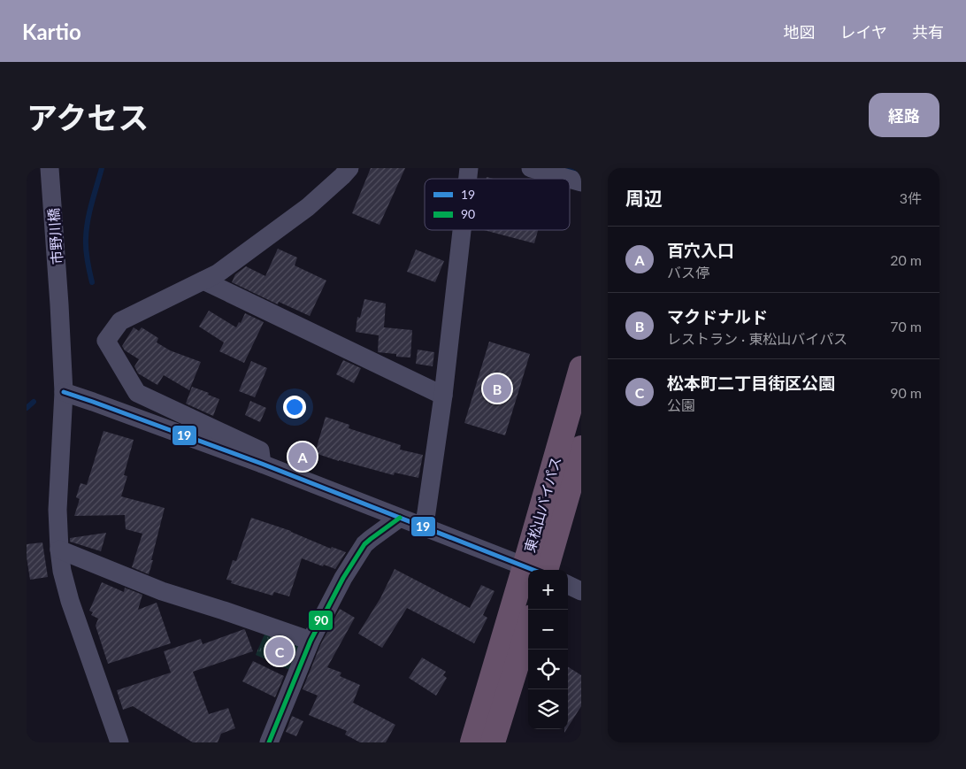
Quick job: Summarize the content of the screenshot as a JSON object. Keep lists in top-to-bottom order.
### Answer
{
  "streets": {
    "highway": ["東松山バイパス"],
    "street": ["市野川橋"]
  },
  "lines": ["transit line 19", "transit line 90"],
  "legend": ["19", "90"],
  "page": {
    "header": "Kartio",
    "nav": ["地図", "レイヤ", "共有"],
    "title": "アクセス",
    "buttons": "経路",
    "heading": ["周辺", "3件"],
    "list": [
      {
        "mark": "A",
        "name": "百穴入口",
        "note": "バス停",
        "value": "20 m"
      },
      {
        "mark": "B",
        "name": "マクドナルド",
        "note": "レストラン · 東松山バイパス",
        "value": "70 m"
      },
      {
        "mark": "C",
        "name": "松本町二丁目街区公園",
        "note": "公園",
        "value": "90 m"
      }
    ],
    "pins": ["B", "A", "C"],
    "map_buttons": ["+", "−"]
  }
}
